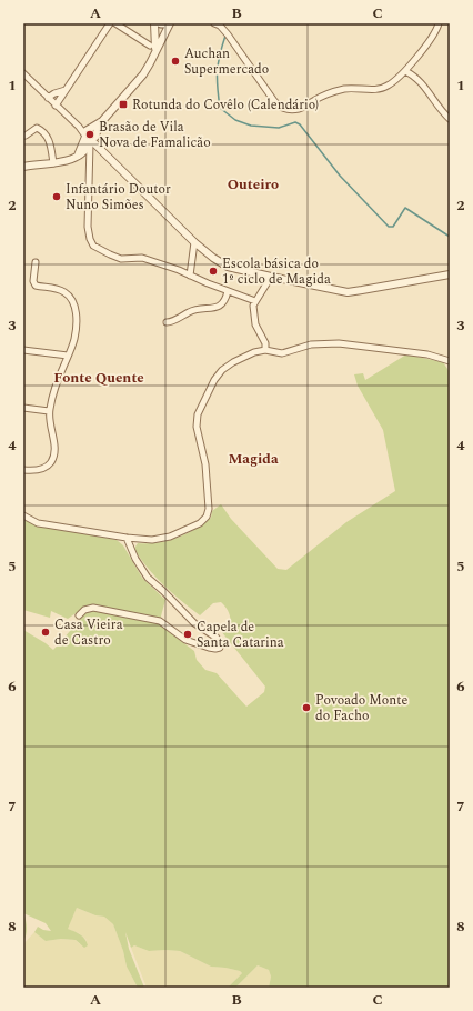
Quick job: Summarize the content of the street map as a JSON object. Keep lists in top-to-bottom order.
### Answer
{
  "districts": ["Outeiro", "Fonte Quente", "Magida"],
  "places": {
    "other": [
      "Auchan Supermercado",
      "Brasão de Vila Nova de Famalicão",
      "Infantário Doutor Nuno Simões",
      "Escola básica do 1º ciclo de Magida",
      "Casa Vieira de Castro",
      "Capela de Santa Catarina",
      "Povoado Monte do Facho"
    ],
    "transit": ["Rotunda do Covêlo (Calendário)"]
  },
  "grid": {
    "columns": ["A", "B", "C"],
    "rows": [
      "1",
      "2",
      "3",
      "4",
      "5",
      "6",
      "7",
      "8"
    ]
  }
}
